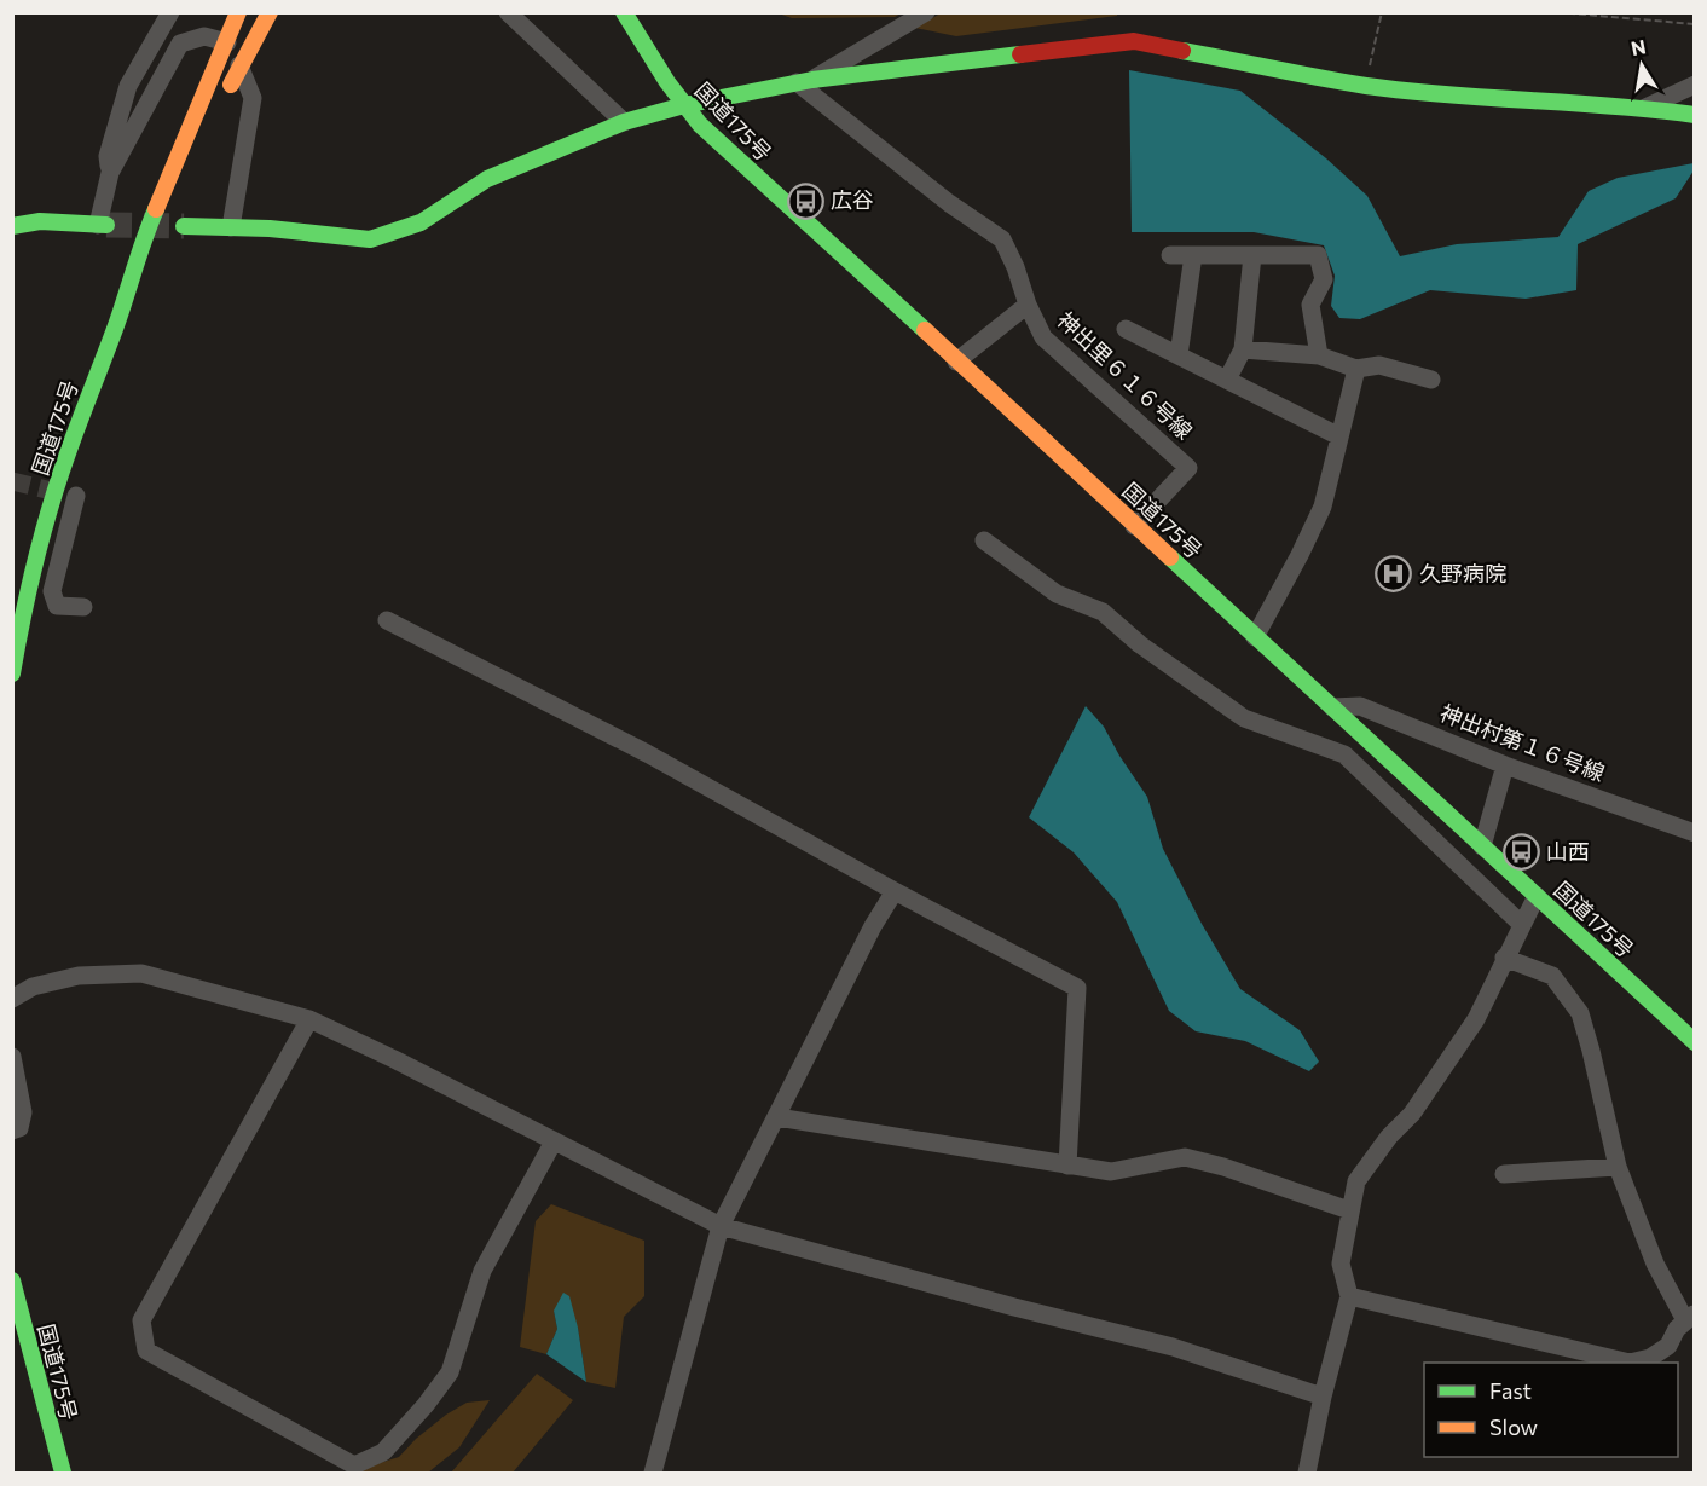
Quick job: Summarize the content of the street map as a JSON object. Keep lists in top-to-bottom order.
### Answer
{
  "streets": {
    "main road": ["国道175号"],
    "street": ["神出里６１６号線", "神出村第１６号線"]
  },
  "crossings": [
    ["国道175号", "神出里６１６号線"],
    ["国道175号", "神出村第１６号線"]
  ],
  "places": {
    "bus stop": ["広谷", "山西"],
    "hospital": ["久野病院"]
  },
  "legend": ["Fast", "Slow"],
  "north": "top"
}
